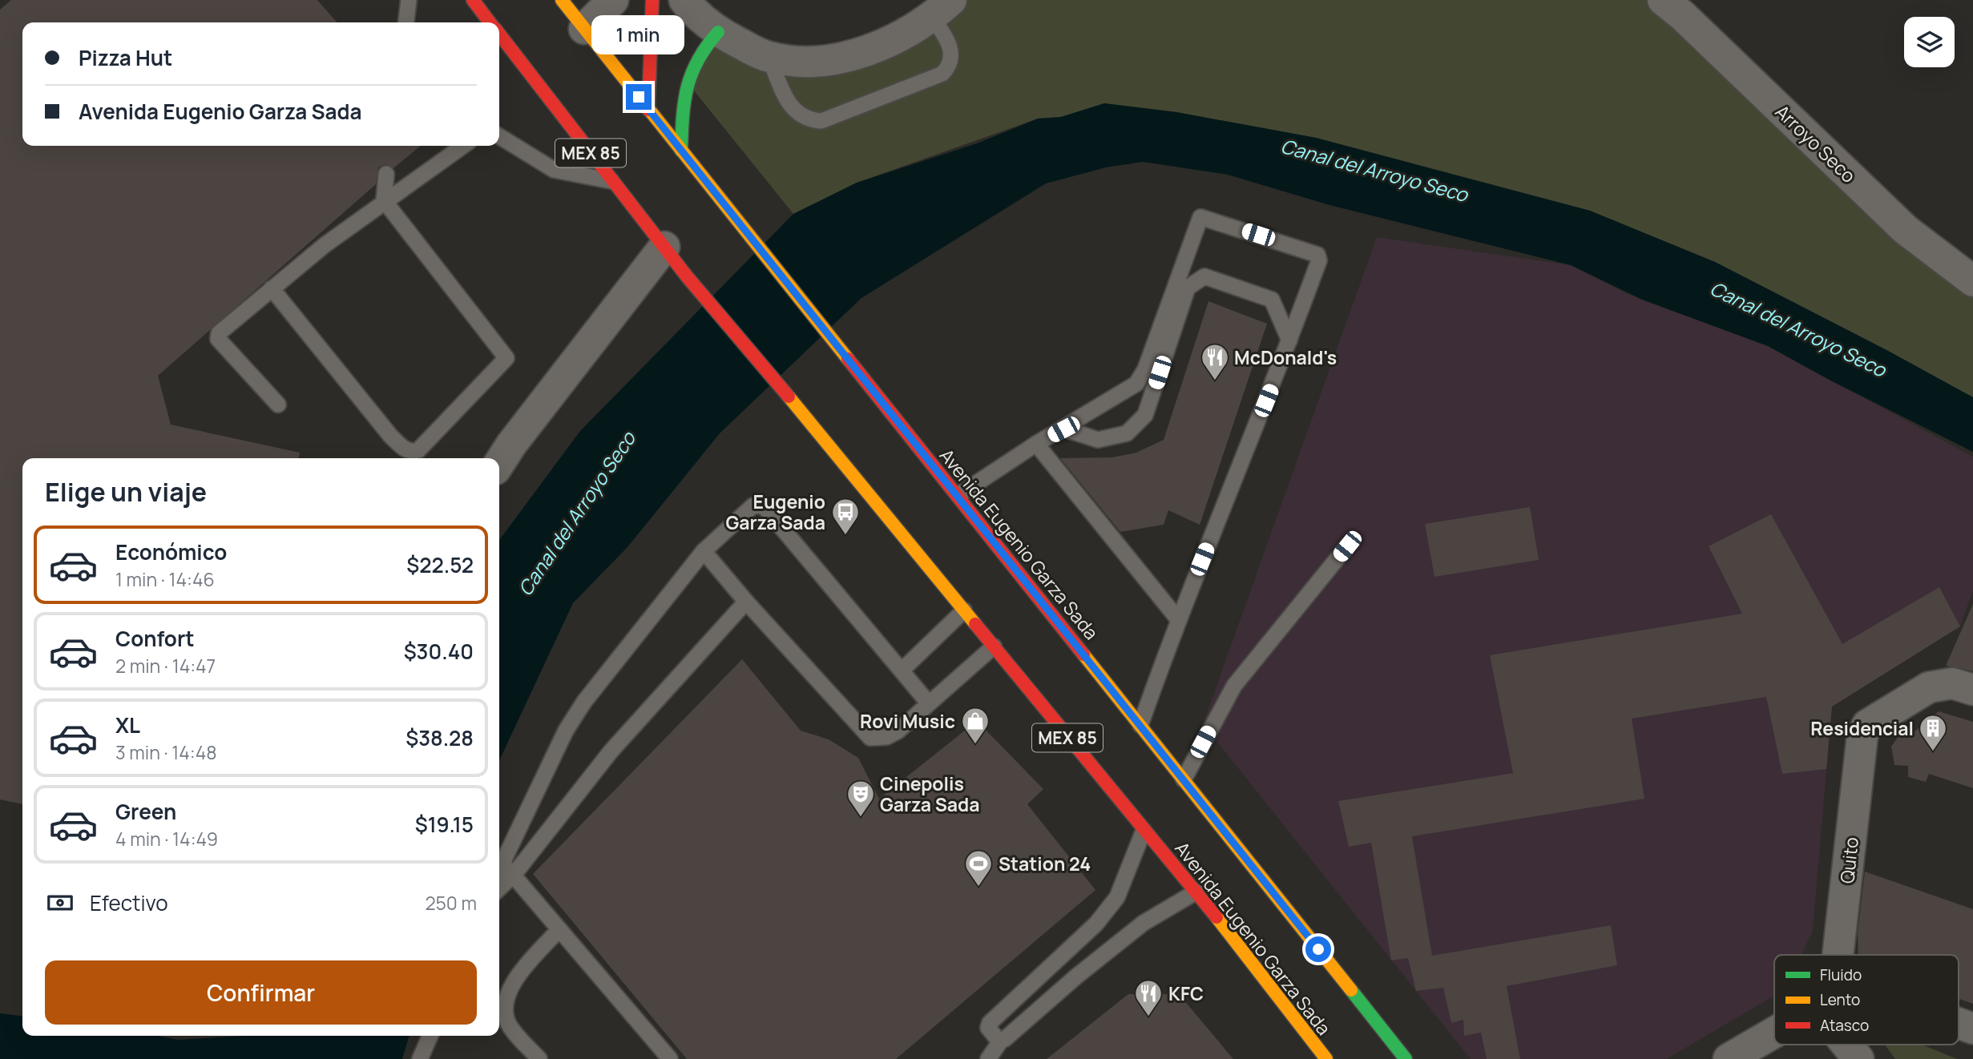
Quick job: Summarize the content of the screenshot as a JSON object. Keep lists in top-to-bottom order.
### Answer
{
  "streets": {
    "highway": ["MEX 85", "Avenida Eugenio Garza Sada"],
    "street": ["Arroyo Seco", "Quito"]
  },
  "water": ["Canal del Arroyo Seco"],
  "places": {
    "restaurant": ["McDonald's", "KFC"],
    "bus stop": ["Eugenio Garza Sada"],
    "shop": ["Rovi Music"],
    "building": ["Residencial"],
    "theatre": ["Cinepolis Garza Sada"],
    "sports": ["Station 24"]
  },
  "legend": ["Fluido", "Lento", "Atasco"],
  "page": {
    "bubble": "1 min",
    "banner": ["Pizza Hut", "Avenida Eugenio Garza Sada"],
    "heading": "Elige un viaje",
    "list": [
      {
        "name": "Económico",
        "note": "1 min · 14:46",
        "value": "$22.52"
      },
      {
        "name": "Confort",
        "note": "2 min · 14:47",
        "value": "$30.40"
      },
      {
        "name": "XL",
        "note": "3 min · 14:48",
        "value": "$38.28"
      },
      {
        "name": "Green",
        "note": "4 min · 14:49",
        "value": "$19.15"
      }
    ],
    "pay": ["Efectivo", "250 m"],
    "buttons": "Confirmar"
  }
}
